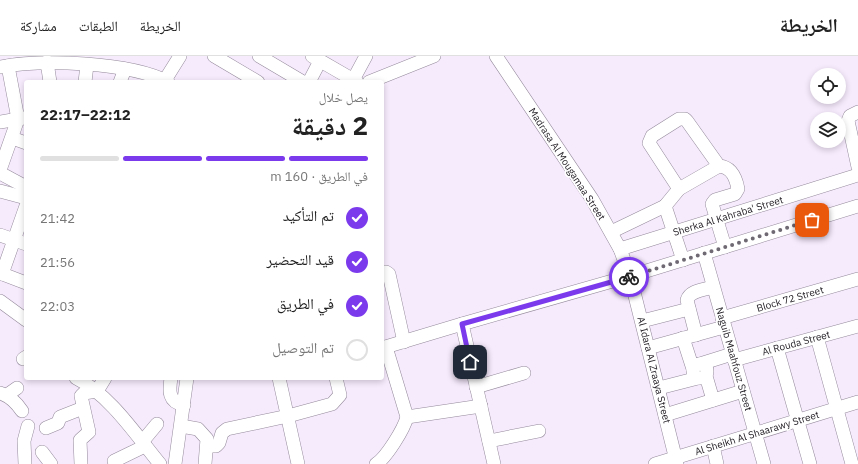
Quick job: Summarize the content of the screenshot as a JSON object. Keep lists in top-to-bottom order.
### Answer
{
  "streets": {
    "street": [
      "Madrasa Al Mougamaa Street",
      "Sherka Al Kahraba' Street",
      "Block 72 Street",
      "Al Rouda Street",
      "Naguib Maahfouz Street",
      "Al Idara Al Zraaya Street",
      "Al Sheikh Al Shaarawy Street"
    ]
  },
  "crossings": [
    ["Madrasa Al Mougamaa Street", "Sherka Al Kahraba' Street"],
    ["Madrasa Al Mougamaa Street", "Al Idara Al Zraaya Street"],
    ["Block 72 Street", "Naguib Maahfouz Street"],
    ["Block 72 Street", "Al Idara Al Zraaya Street"],
    ["Al Rouda Street", "Naguib Maahfouz Street"],
    ["Al Rouda Street", "Al Idara Al Zraaya Street"],
    ["Naguib Maahfouz Street", "Al Sheikh Al Shaarawy Street"],
    ["Al Idara Al Zraaya Street", "Al Sheikh Al Shaarawy Street"]
  ],
  "page": {
    "header": "الخريطة",
    "nav": ["الخريطة", "الطبقات", "مشاركة"],
    "heading": ["2 دقيقة", "يصل خلال", "22:12–22:17"],
    "bar": "في الطريق · 160 m",
    "list": [
      ["تم التأكيد", "21:42"],
      ["قيد التحضير", "21:56"],
      ["في الطريق", "22:03"],
      "تم التوصيل"
    ]
  }
}
